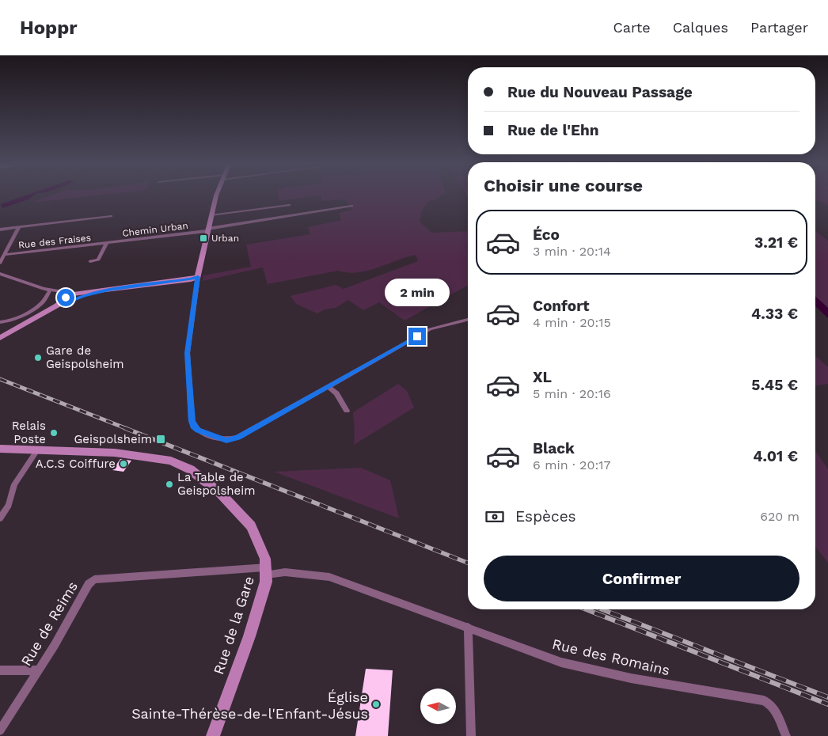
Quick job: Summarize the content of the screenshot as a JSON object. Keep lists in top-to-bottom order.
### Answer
{
  "streets": {
    "main road": ["Rue de la Gare"],
    "street": [
      "Chemin Urban",
      "Rue des Fraises",
      "Rue de Reims",
      "Rue des Romains"
    ]
  },
  "crossings": [
    ["Chemin Urban", "Rue des Fraises"],
    ["Rue de Reims", "Rue de la Gare"],
    ["Rue de Reims", "Rue des Romains"],
    ["Rue de la Gare", "Rue des Romains"]
  ],
  "places": {
    "transit": ["Urban", "Geispolsheim"],
    "other": [
      "Gare de Geispolsheim",
      "Relais Poste",
      "A.C.S Coiffure",
      "La Table de Geispolsheim",
      "Église Sainte-Thérèse-de-l'Enfant-Jésus"
    ]
  },
  "north": "left",
  "page": {
    "header": "Hoppr",
    "nav": ["Carte", "Calques", "Partager"],
    "banner": ["Rue du Nouveau Passage", "Rue de l'Ehn"],
    "heading": "Choisir une course",
    "list": [
      {
        "name": "Éco",
        "note": "3 min · 20:14",
        "value": "3.21 €"
      },
      {
        "name": "Confort",
        "note": "4 min · 20:15",
        "value": "4.33 €"
      },
      {
        "name": "XL",
        "note": "5 min · 20:16",
        "value": "5.45 €"
      },
      {
        "name": "Black",
        "note": "6 min · 20:17",
        "value": "4.01 €"
      }
    ],
    "bubble": "2 min",
    "pay": ["Espèces", "620 m"],
    "buttons": "Confirmer"
  }
}
